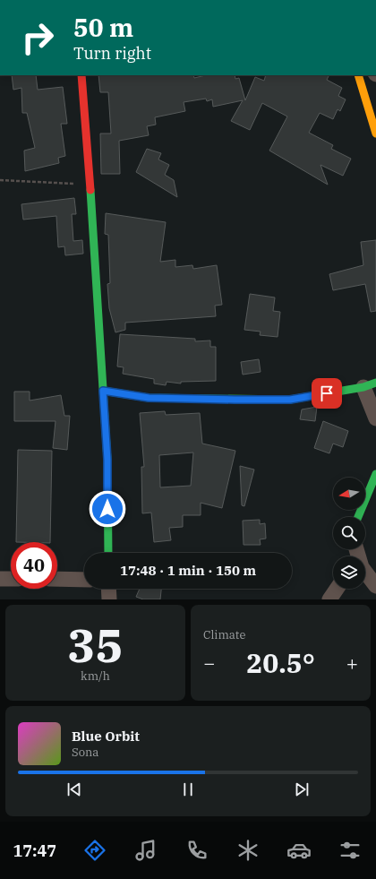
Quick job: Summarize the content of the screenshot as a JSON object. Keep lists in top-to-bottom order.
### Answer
{
  "north": "left",
  "page": {
    "turn": ["50 m", "Turn right"],
    "limit": "40",
    "trip": "17:48 · 1 min · 150 m",
    "tile": [
      ["35", "km/h"],
      "Climate"
    ],
    "heat": ["−", "20.5°", "+"],
    "song": ["Blue Orbit", "Sona"],
    "tabs": "17:47"
  }
}
